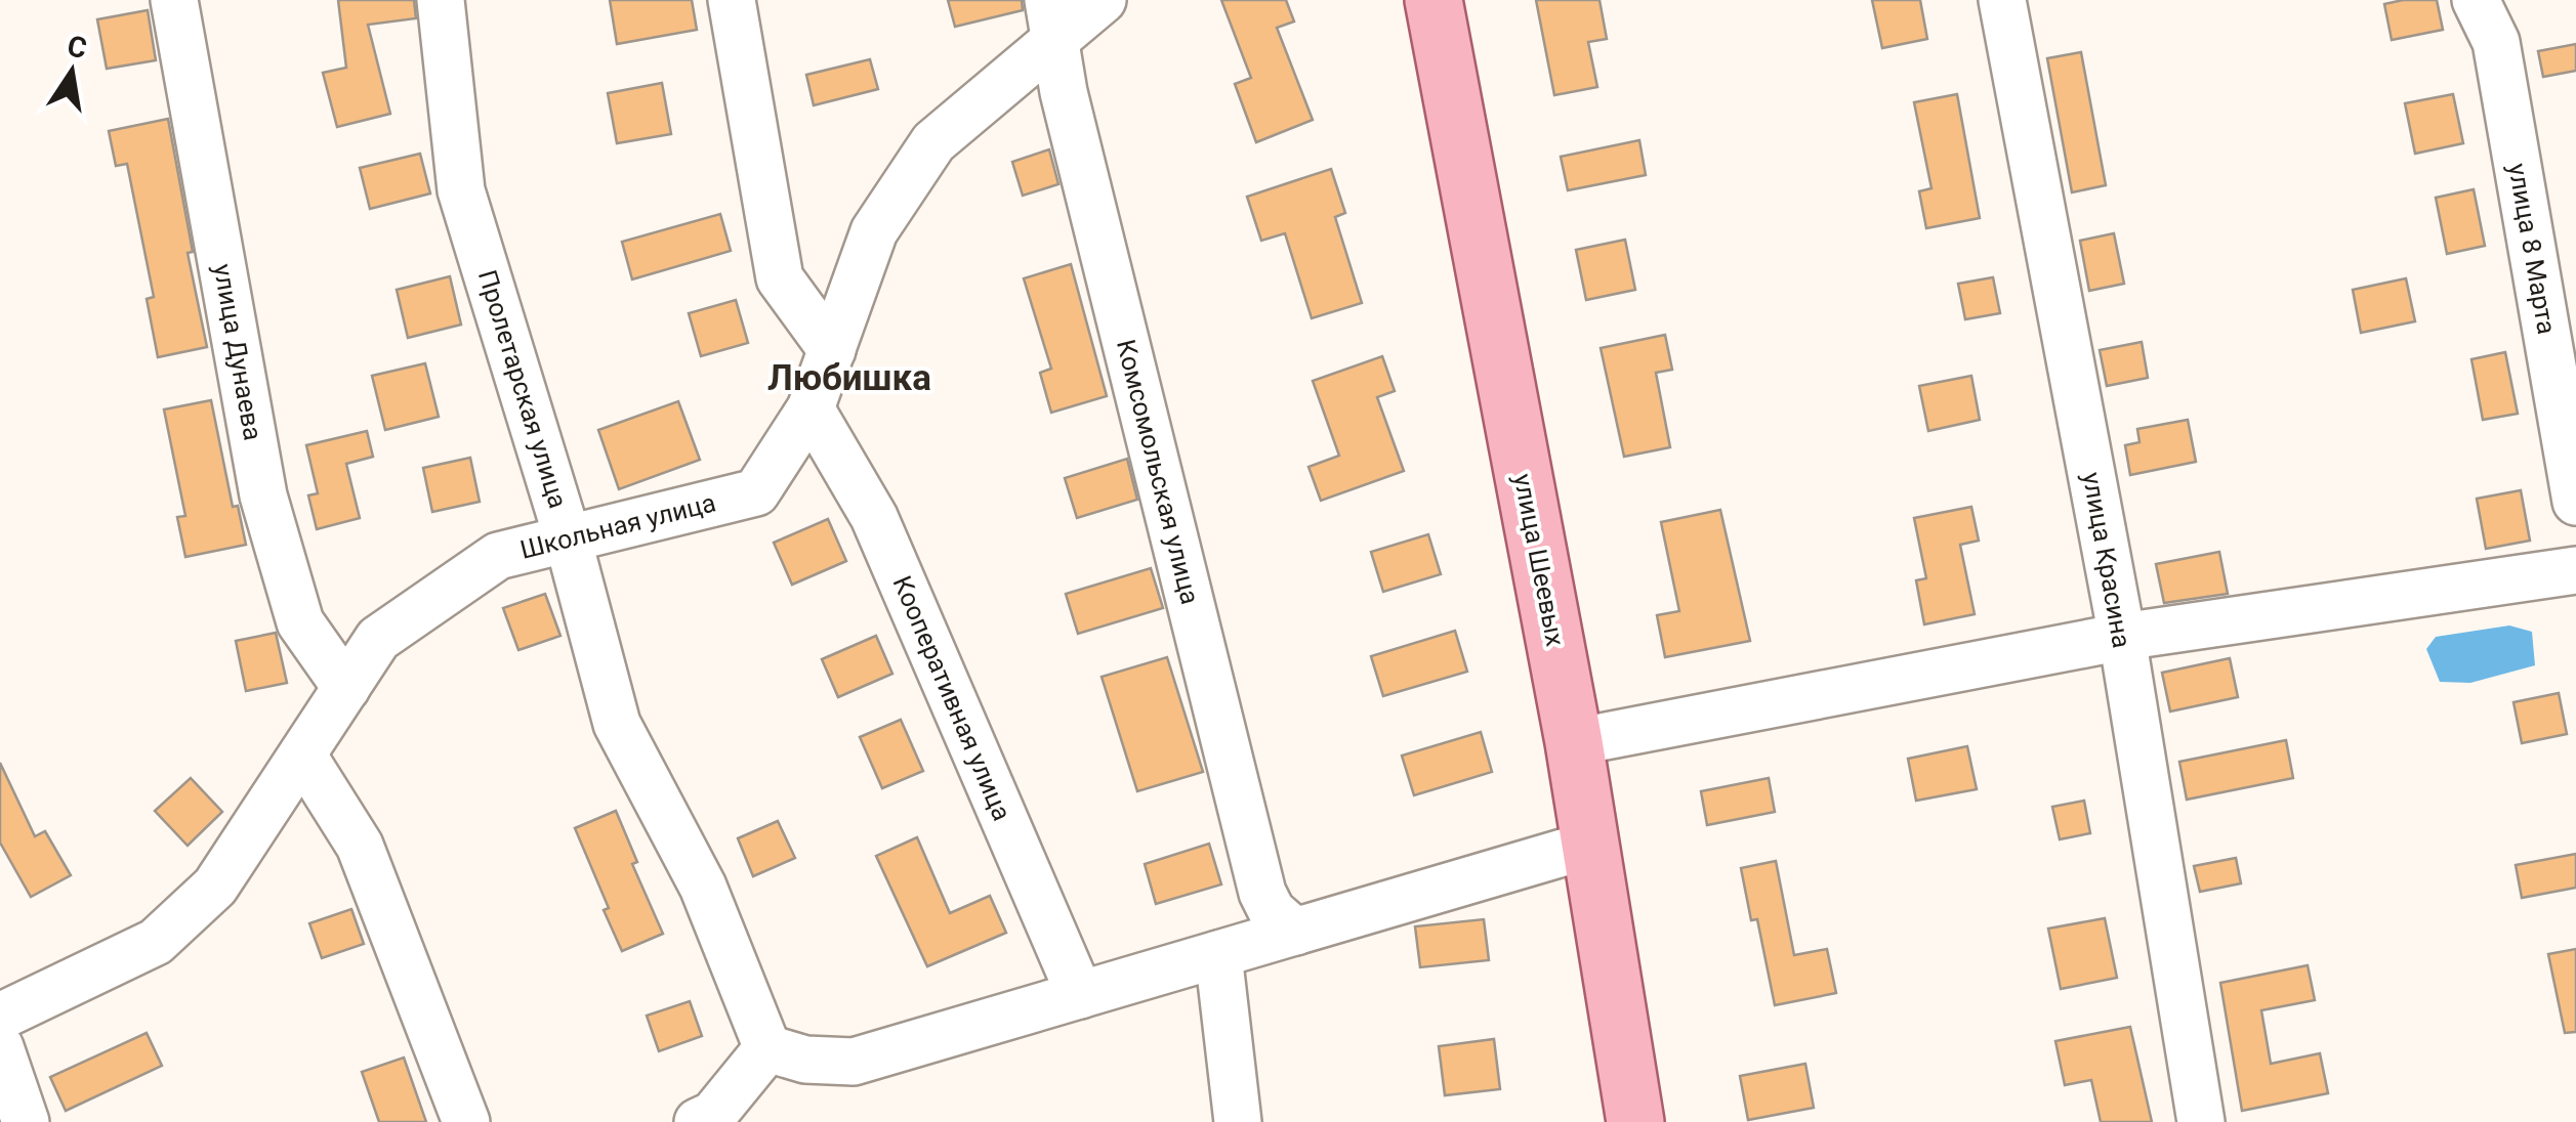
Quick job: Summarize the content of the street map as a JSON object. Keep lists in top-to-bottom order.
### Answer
{
  "streets": {
    "main road": ["улица Шеевых"],
    "street": [
      "улица 8 Марта",
      "улица Дунаева",
      "Пролетарская улица",
      "Комсомольская улица",
      "Школьная улица",
      "улица Красина",
      "Кооперативная улица"
    ]
  },
  "crossings": [
    ["улица Дунаева", "Школьная улица"],
    ["Пролетарская улица", "Школьная улица"],
    ["Комсомольская улица", "Школьная улица"],
    ["Школьная улица", "Кооперативная улица"]
  ],
  "districts": ["Любишка"],
  "north": "top"
}
